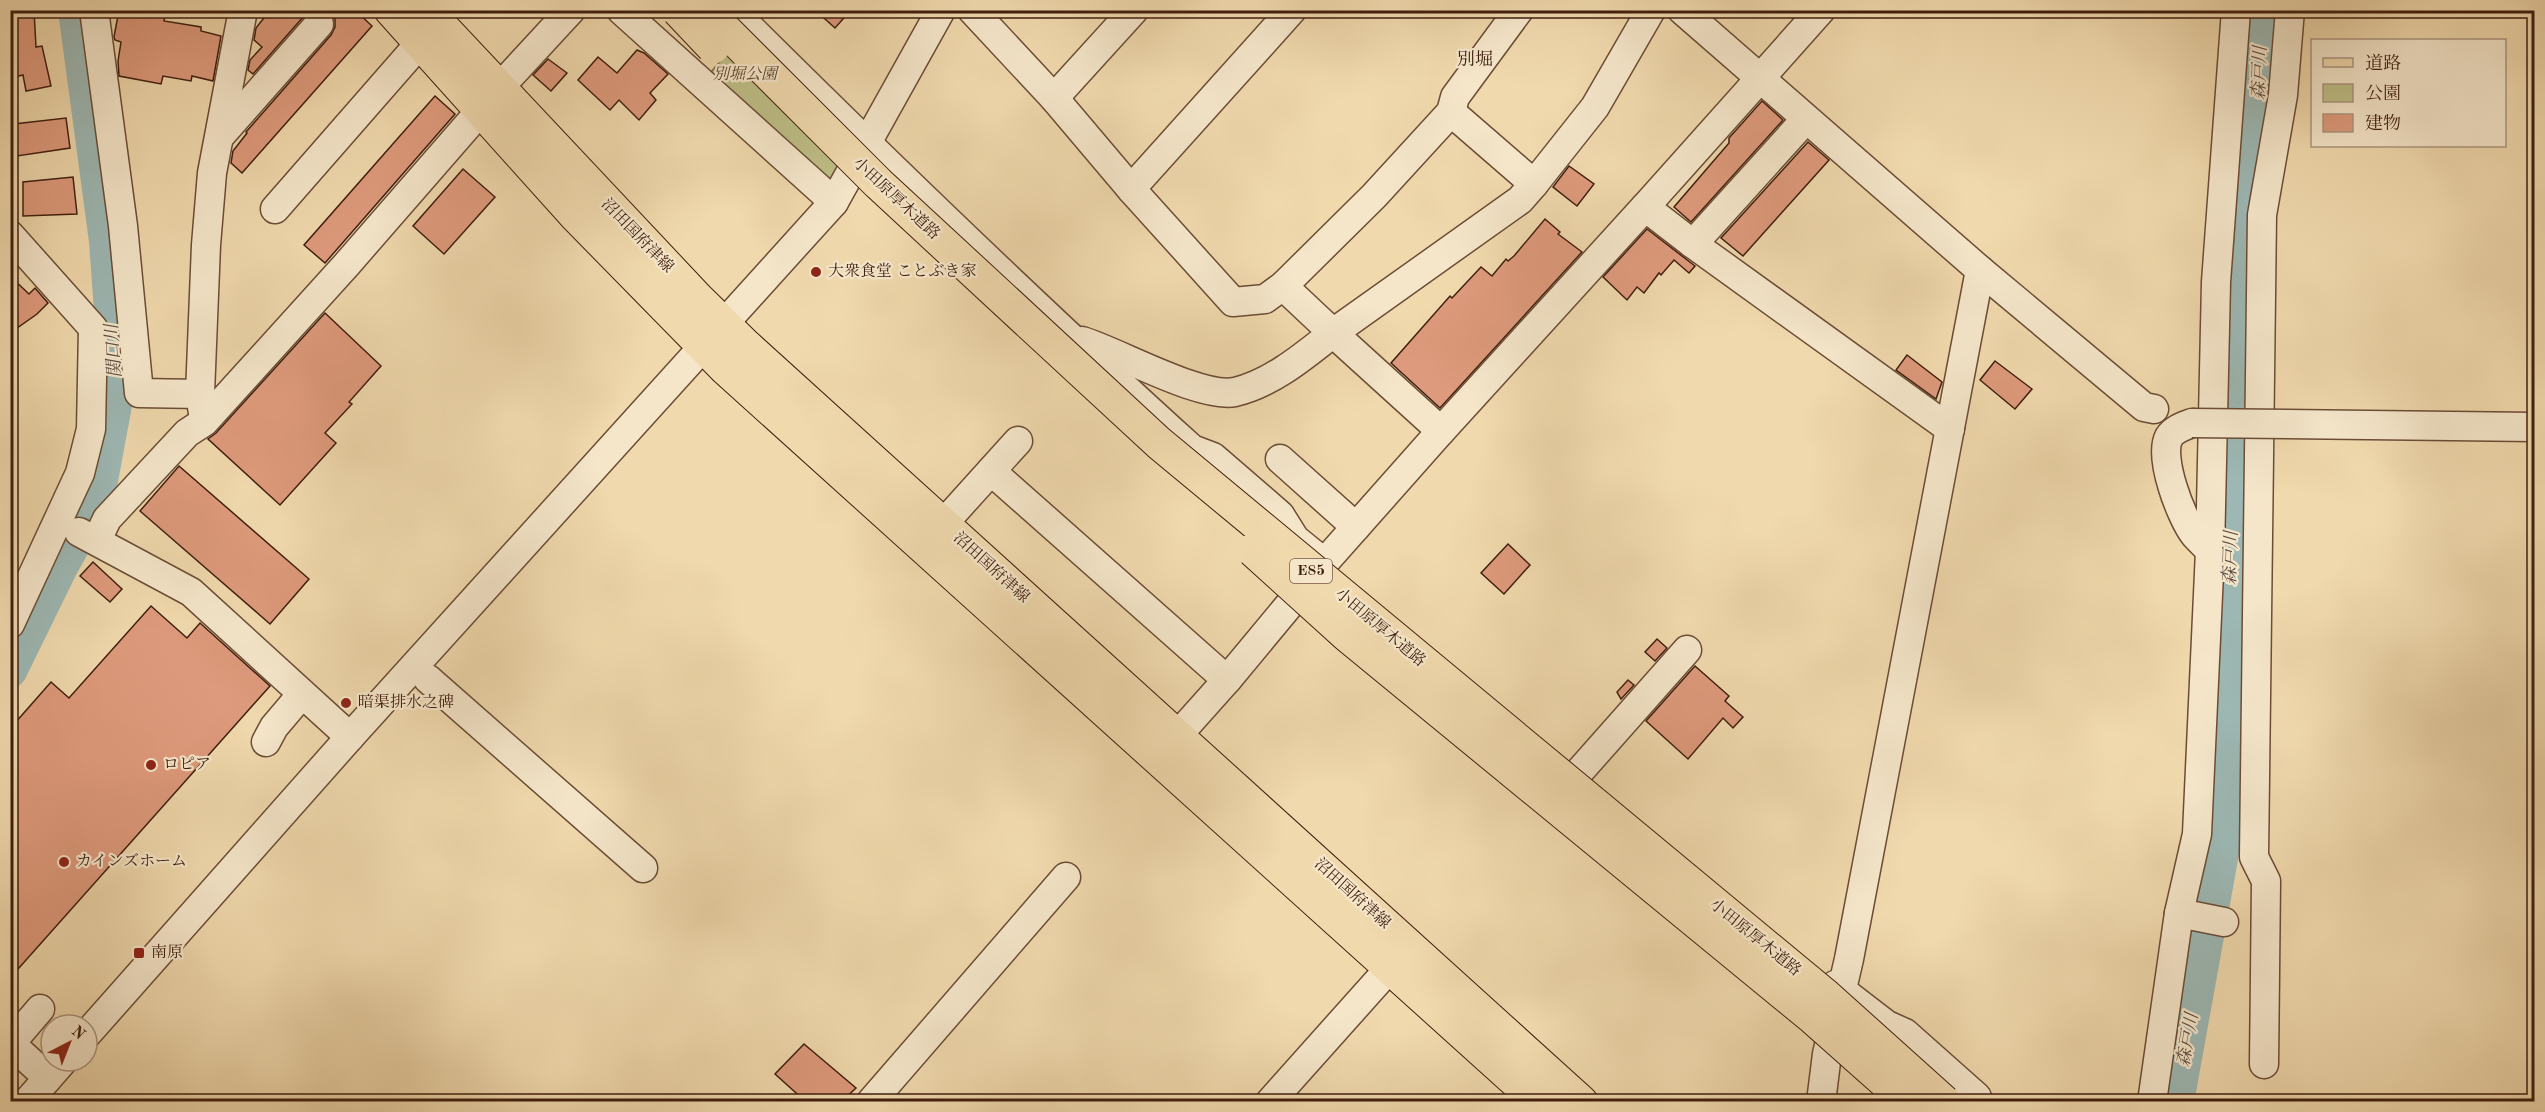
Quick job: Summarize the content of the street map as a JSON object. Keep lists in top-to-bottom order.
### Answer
{
  "streets": {
    "main road": ["小田原厚木道路", "沼田国府津線", "E85"]
  },
  "districts": ["別堀"],
  "water": ["森戸川", "関口川"],
  "parks": ["別堀公園"],
  "places": {
    "other": [
      "大衆食堂 ことぶき家",
      "暗渠排水之碑",
      "ロピア",
      "カインズホーム"
    ],
    "transit": ["南原"]
  },
  "legend": ["道路", "公園", "建物"],
  "north": "top right"
}
